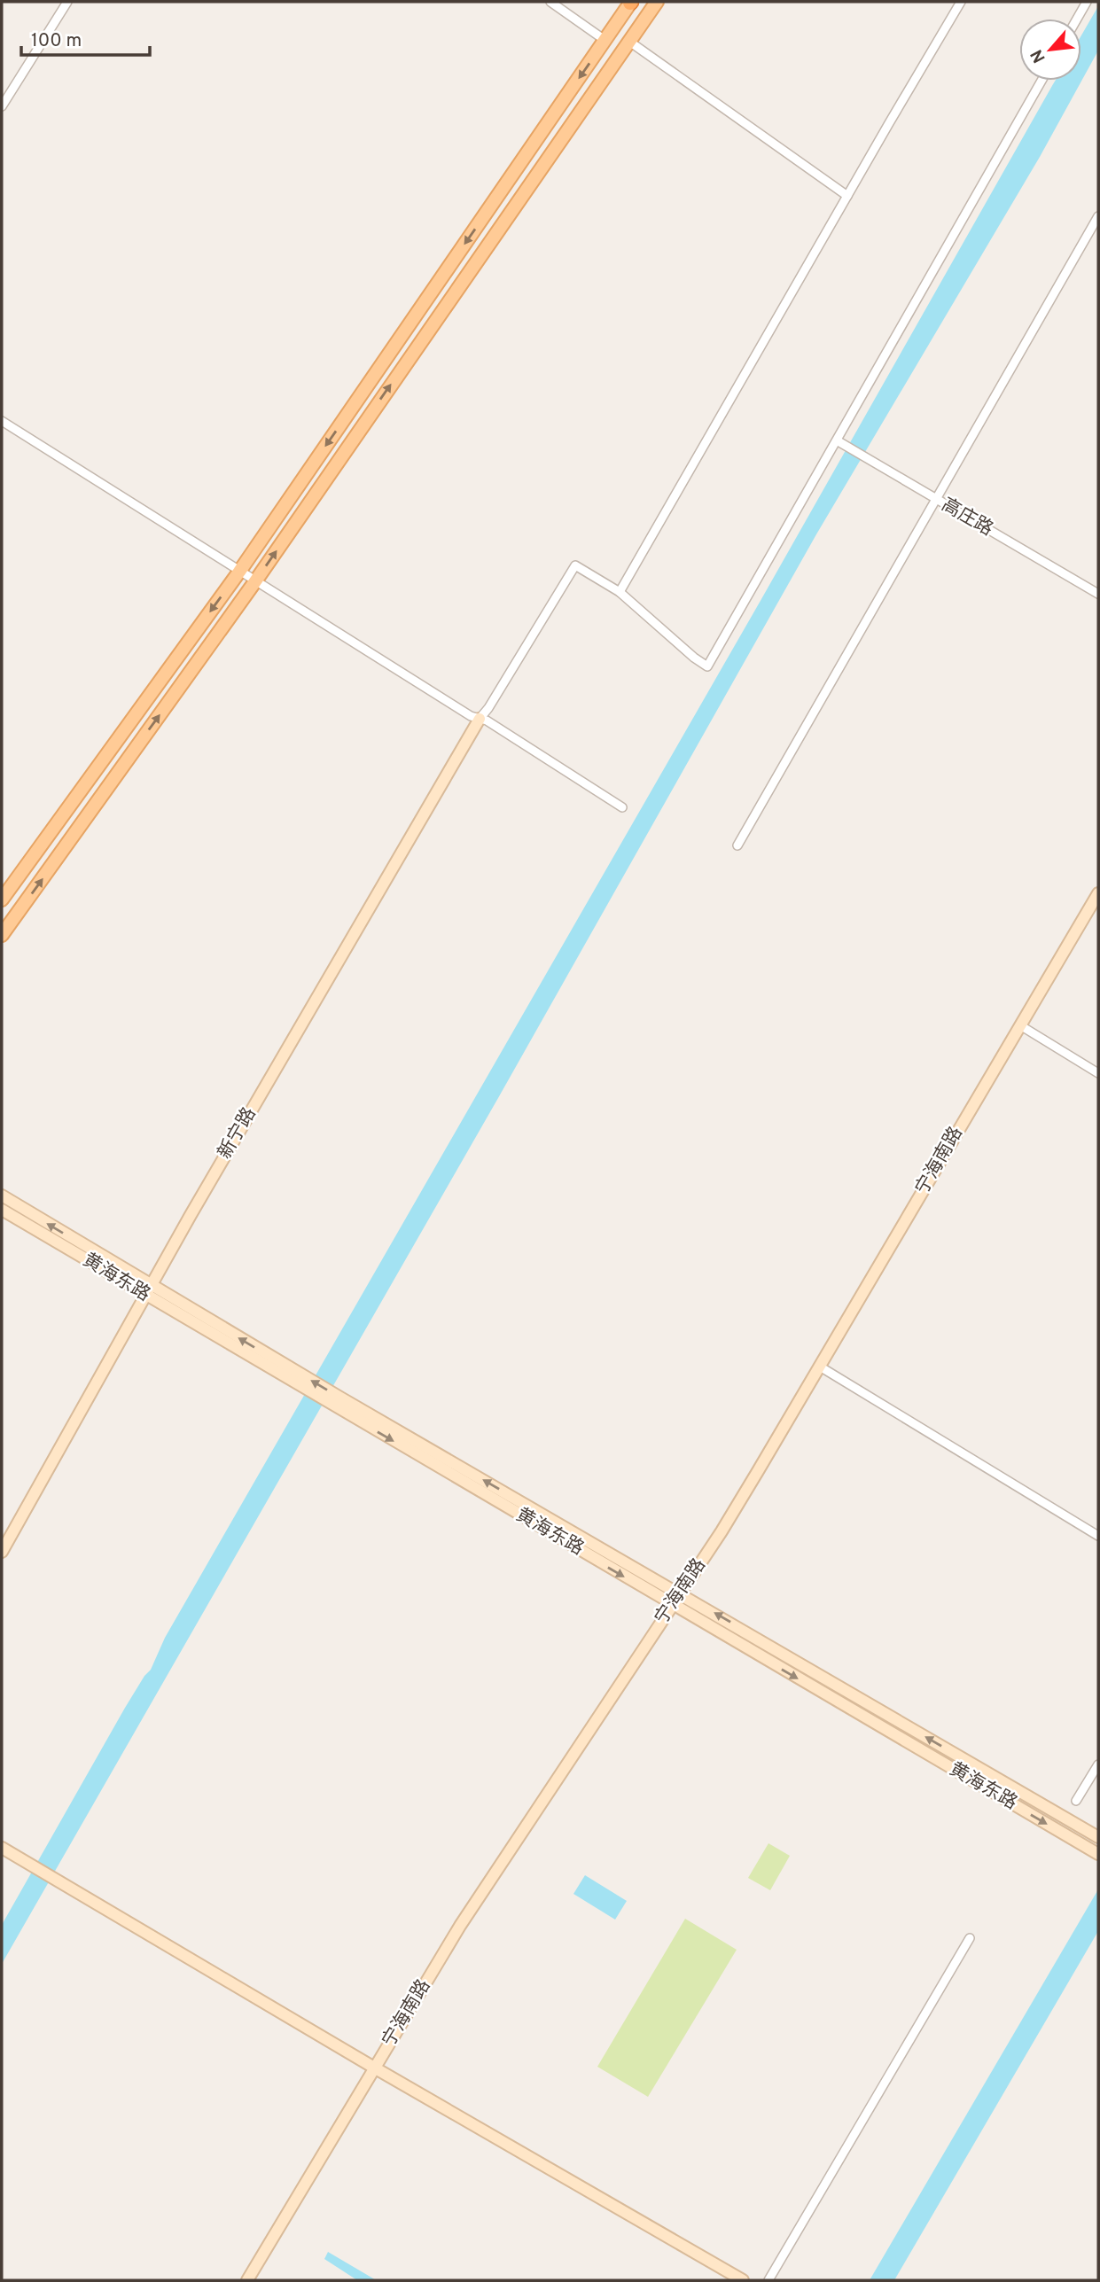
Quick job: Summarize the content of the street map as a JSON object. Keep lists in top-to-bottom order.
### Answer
{
  "streets": {
    "street": [
      "高庄路",
      "新宁路",
      "宁海南路",
      "黄海东路"
    ]
  },
  "crossings": [
    ["新宁路", "黄海东路"],
    ["宁海南路", "黄海东路"]
  ],
  "scale_bar": "100 m",
  "north": "bottom left"
}
